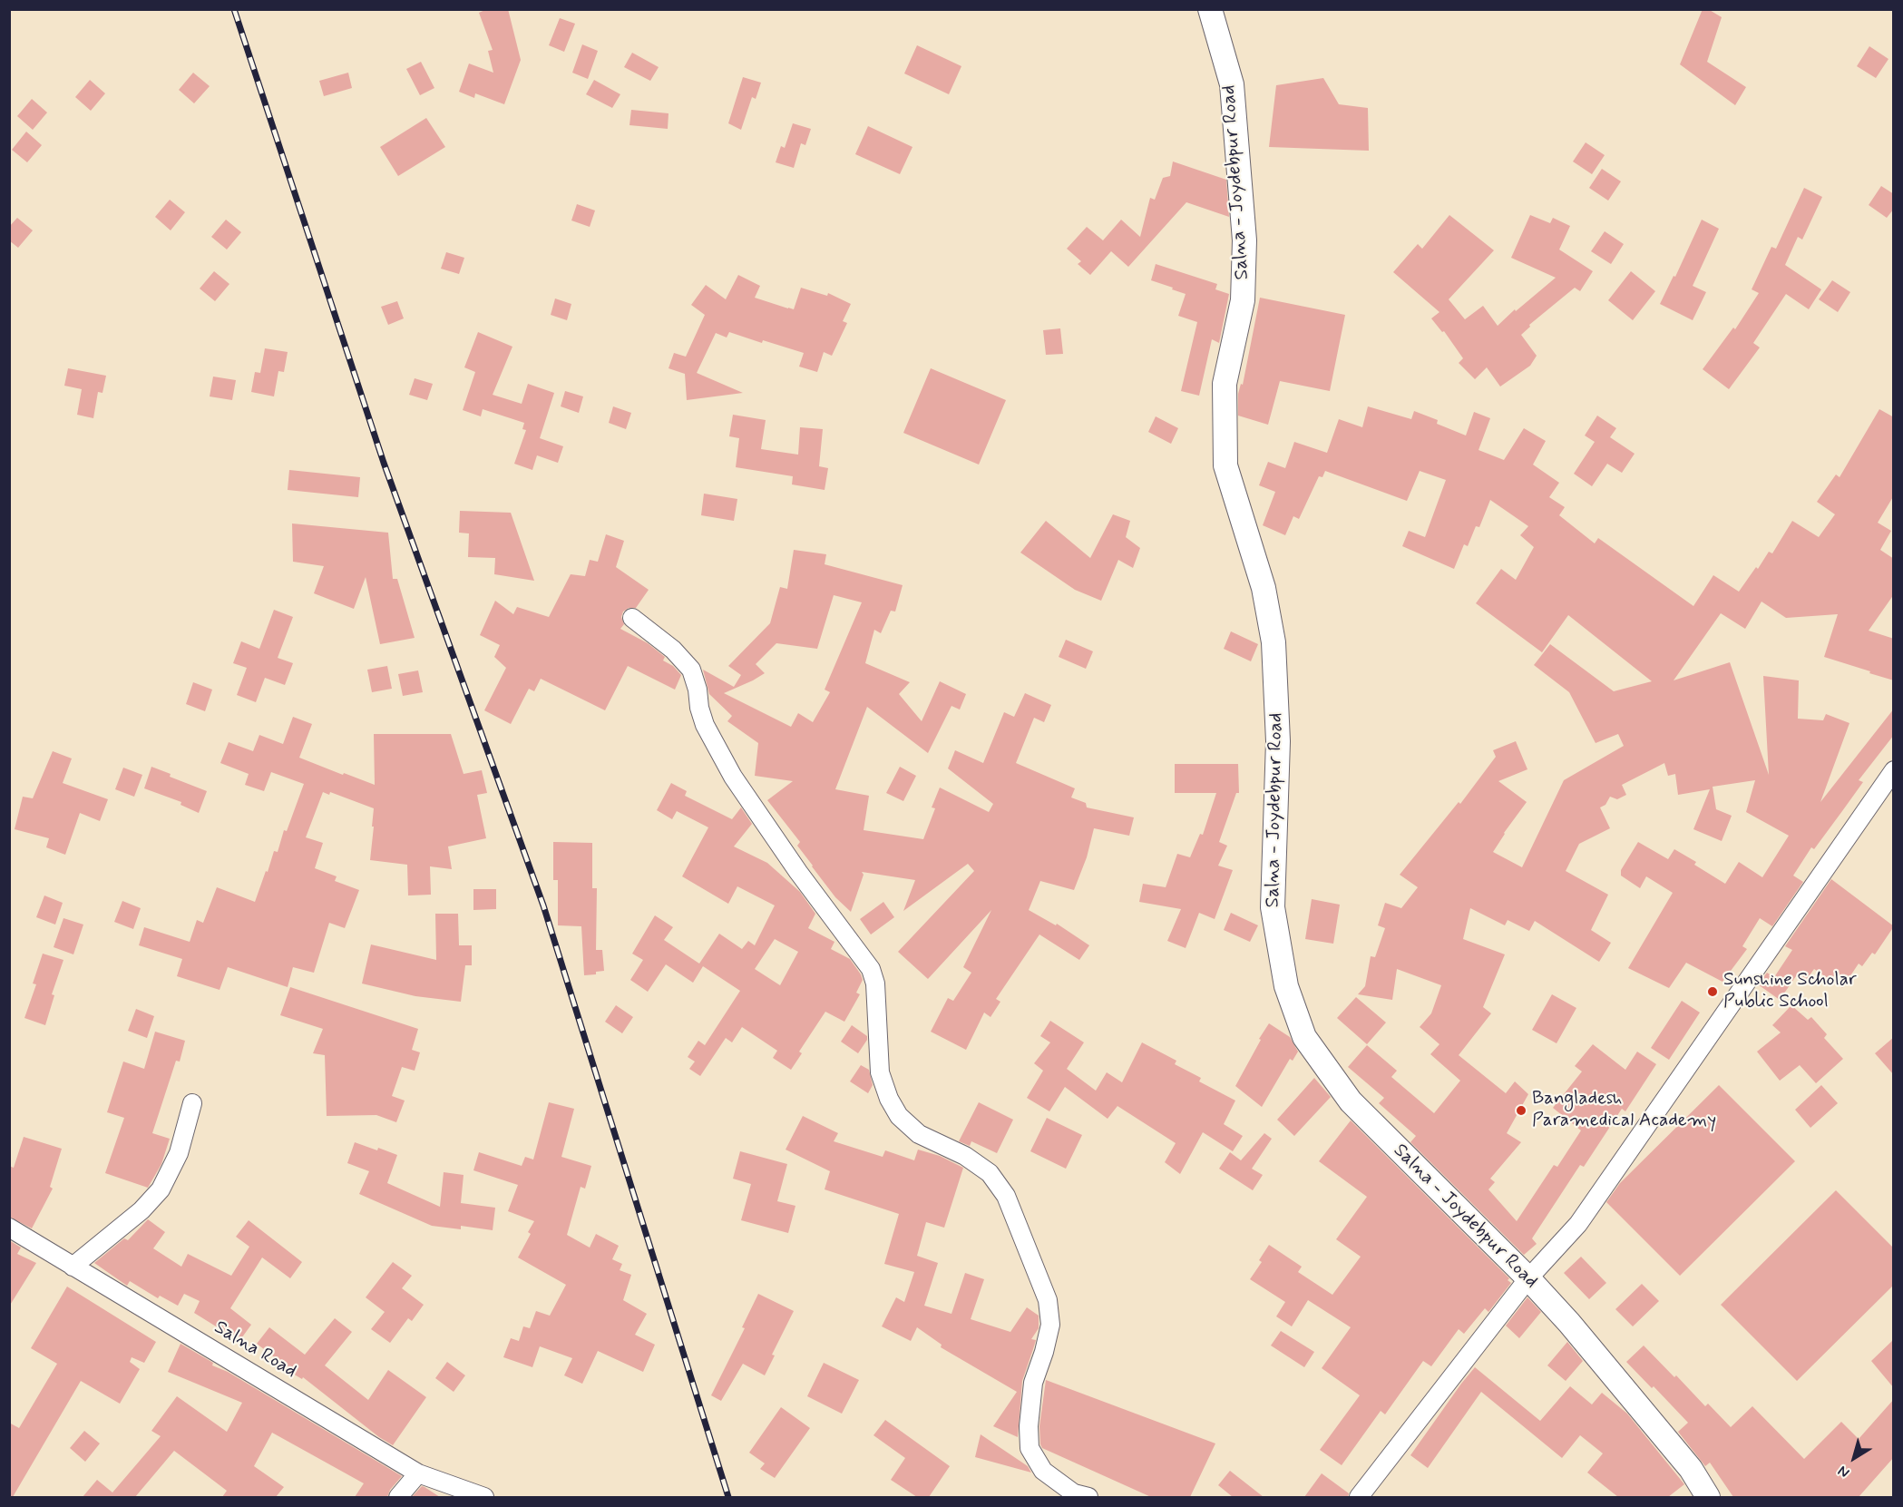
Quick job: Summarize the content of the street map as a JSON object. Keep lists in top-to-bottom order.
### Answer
{
  "streets": {
    "main road": ["Salna - Joydebpur Road"],
    "street": ["Salna Road"]
  },
  "places": ["Sunshine Scholar Public School", "Bangladesh Paramedical Academy"],
  "north": "bottom left"
}
